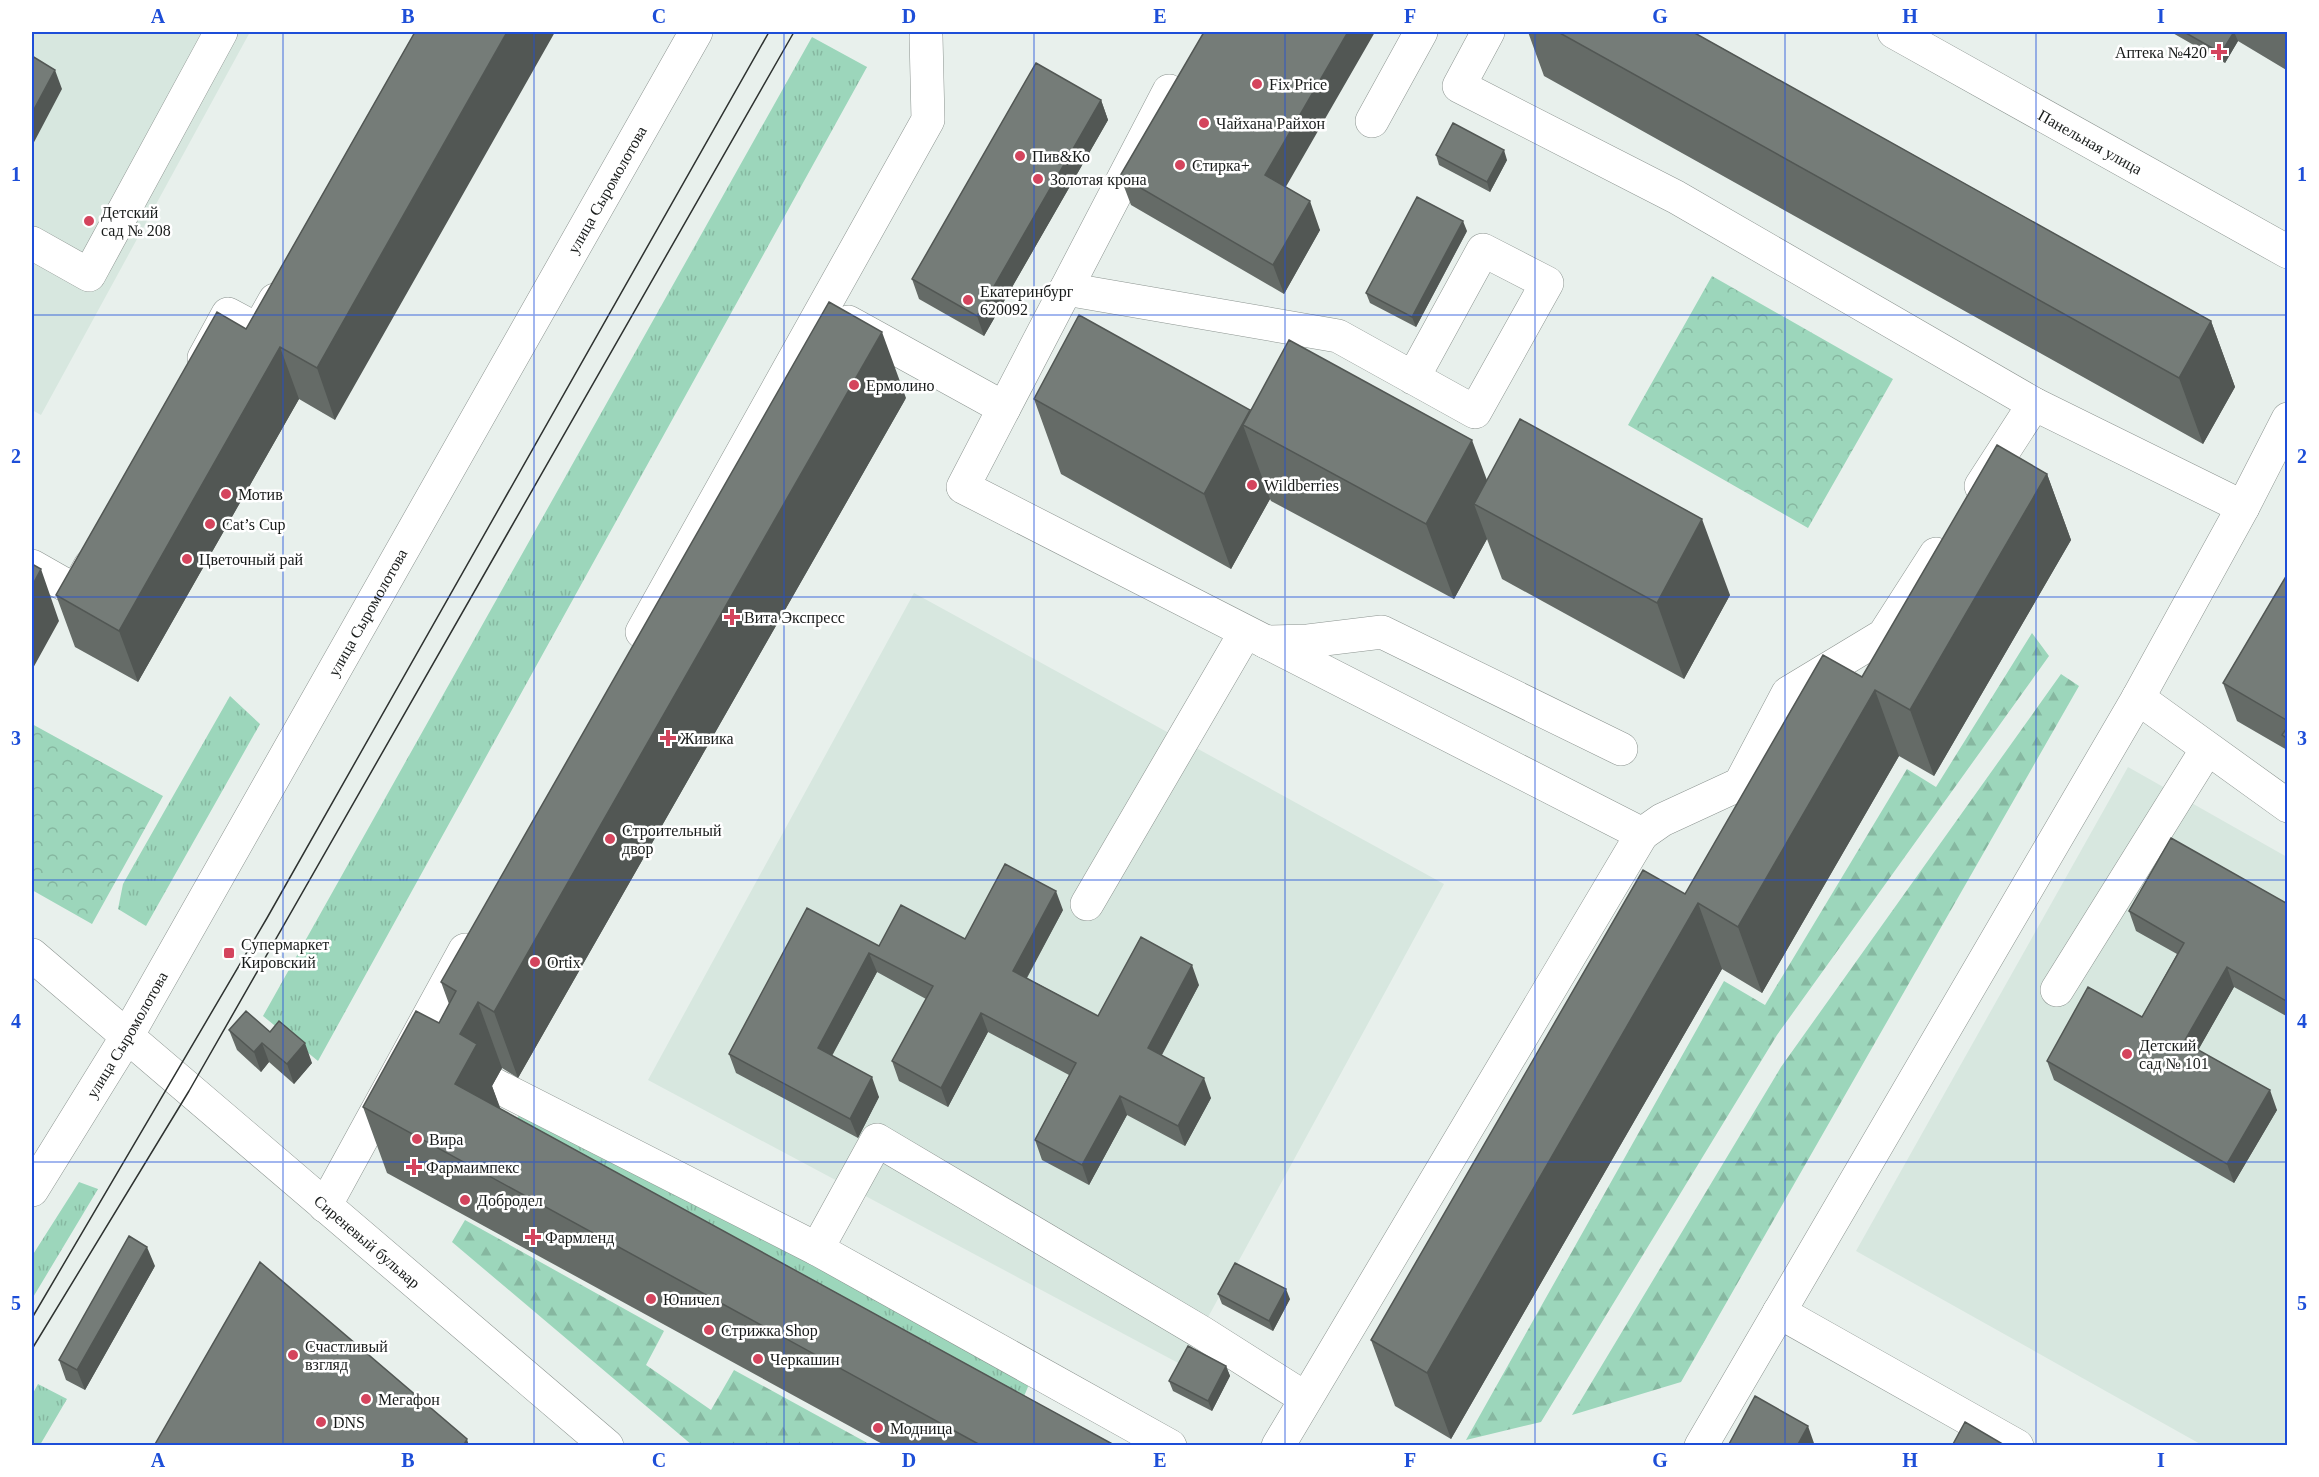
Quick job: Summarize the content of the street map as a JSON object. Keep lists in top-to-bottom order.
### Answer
{
  "streets": {
    "street": ["Панельная улица", "улица Сыромолотова", "Сиреневый бульвар"]
  },
  "crossings": [
    ["улица Сыромолотова", "Сиреневый бульвар"]
  ],
  "places": {
    "health": [
      "Аптека №420",
      "Вита Экспресс",
      "Живика",
      "Фармаимпекс",
      "Фармленд"
    ],
    "other": [
      "Fix Price",
      "Чайхана Райхон",
      "Пив&Ко",
      "Стирка+",
      "Золотая крона",
      "Детский сад № 208",
      "Екатеринбург 620092",
      "Ермолино",
      "Wildberries",
      "Мотив",
      "Cat’s Cup",
      "Цветочный рай",
      "Строительный двор",
      "Ortix",
      "Детский сад № 101",
      "Вира",
      "Добродел",
      "Юничел",
      "Стрижка Shop",
      "Счастливый взгляд",
      "Черкашин",
      "Мегафон",
      "DNS",
      "Модница"
    ],
    "transit": ["Супермаркет Кировский"]
  },
  "grid": {
    "columns": [
      "A",
      "B",
      "C",
      "D",
      "E",
      "F",
      "G",
      "H",
      "I"
    ],
    "rows": [
      "1",
      "2",
      "3",
      "4",
      "5"
    ]
  }
}
